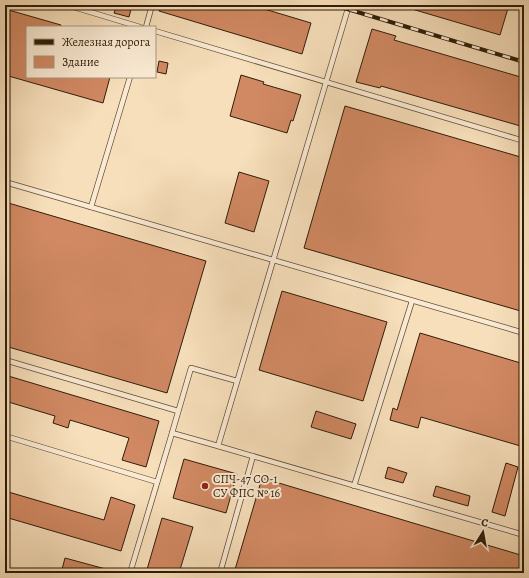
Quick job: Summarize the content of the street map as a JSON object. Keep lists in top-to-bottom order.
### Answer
{
  "places": ["СПЧ-47 СО-1 СУ ФПС № 16"],
  "legend": ["Железная дорога", "Здание"],
  "north": "top"
}
